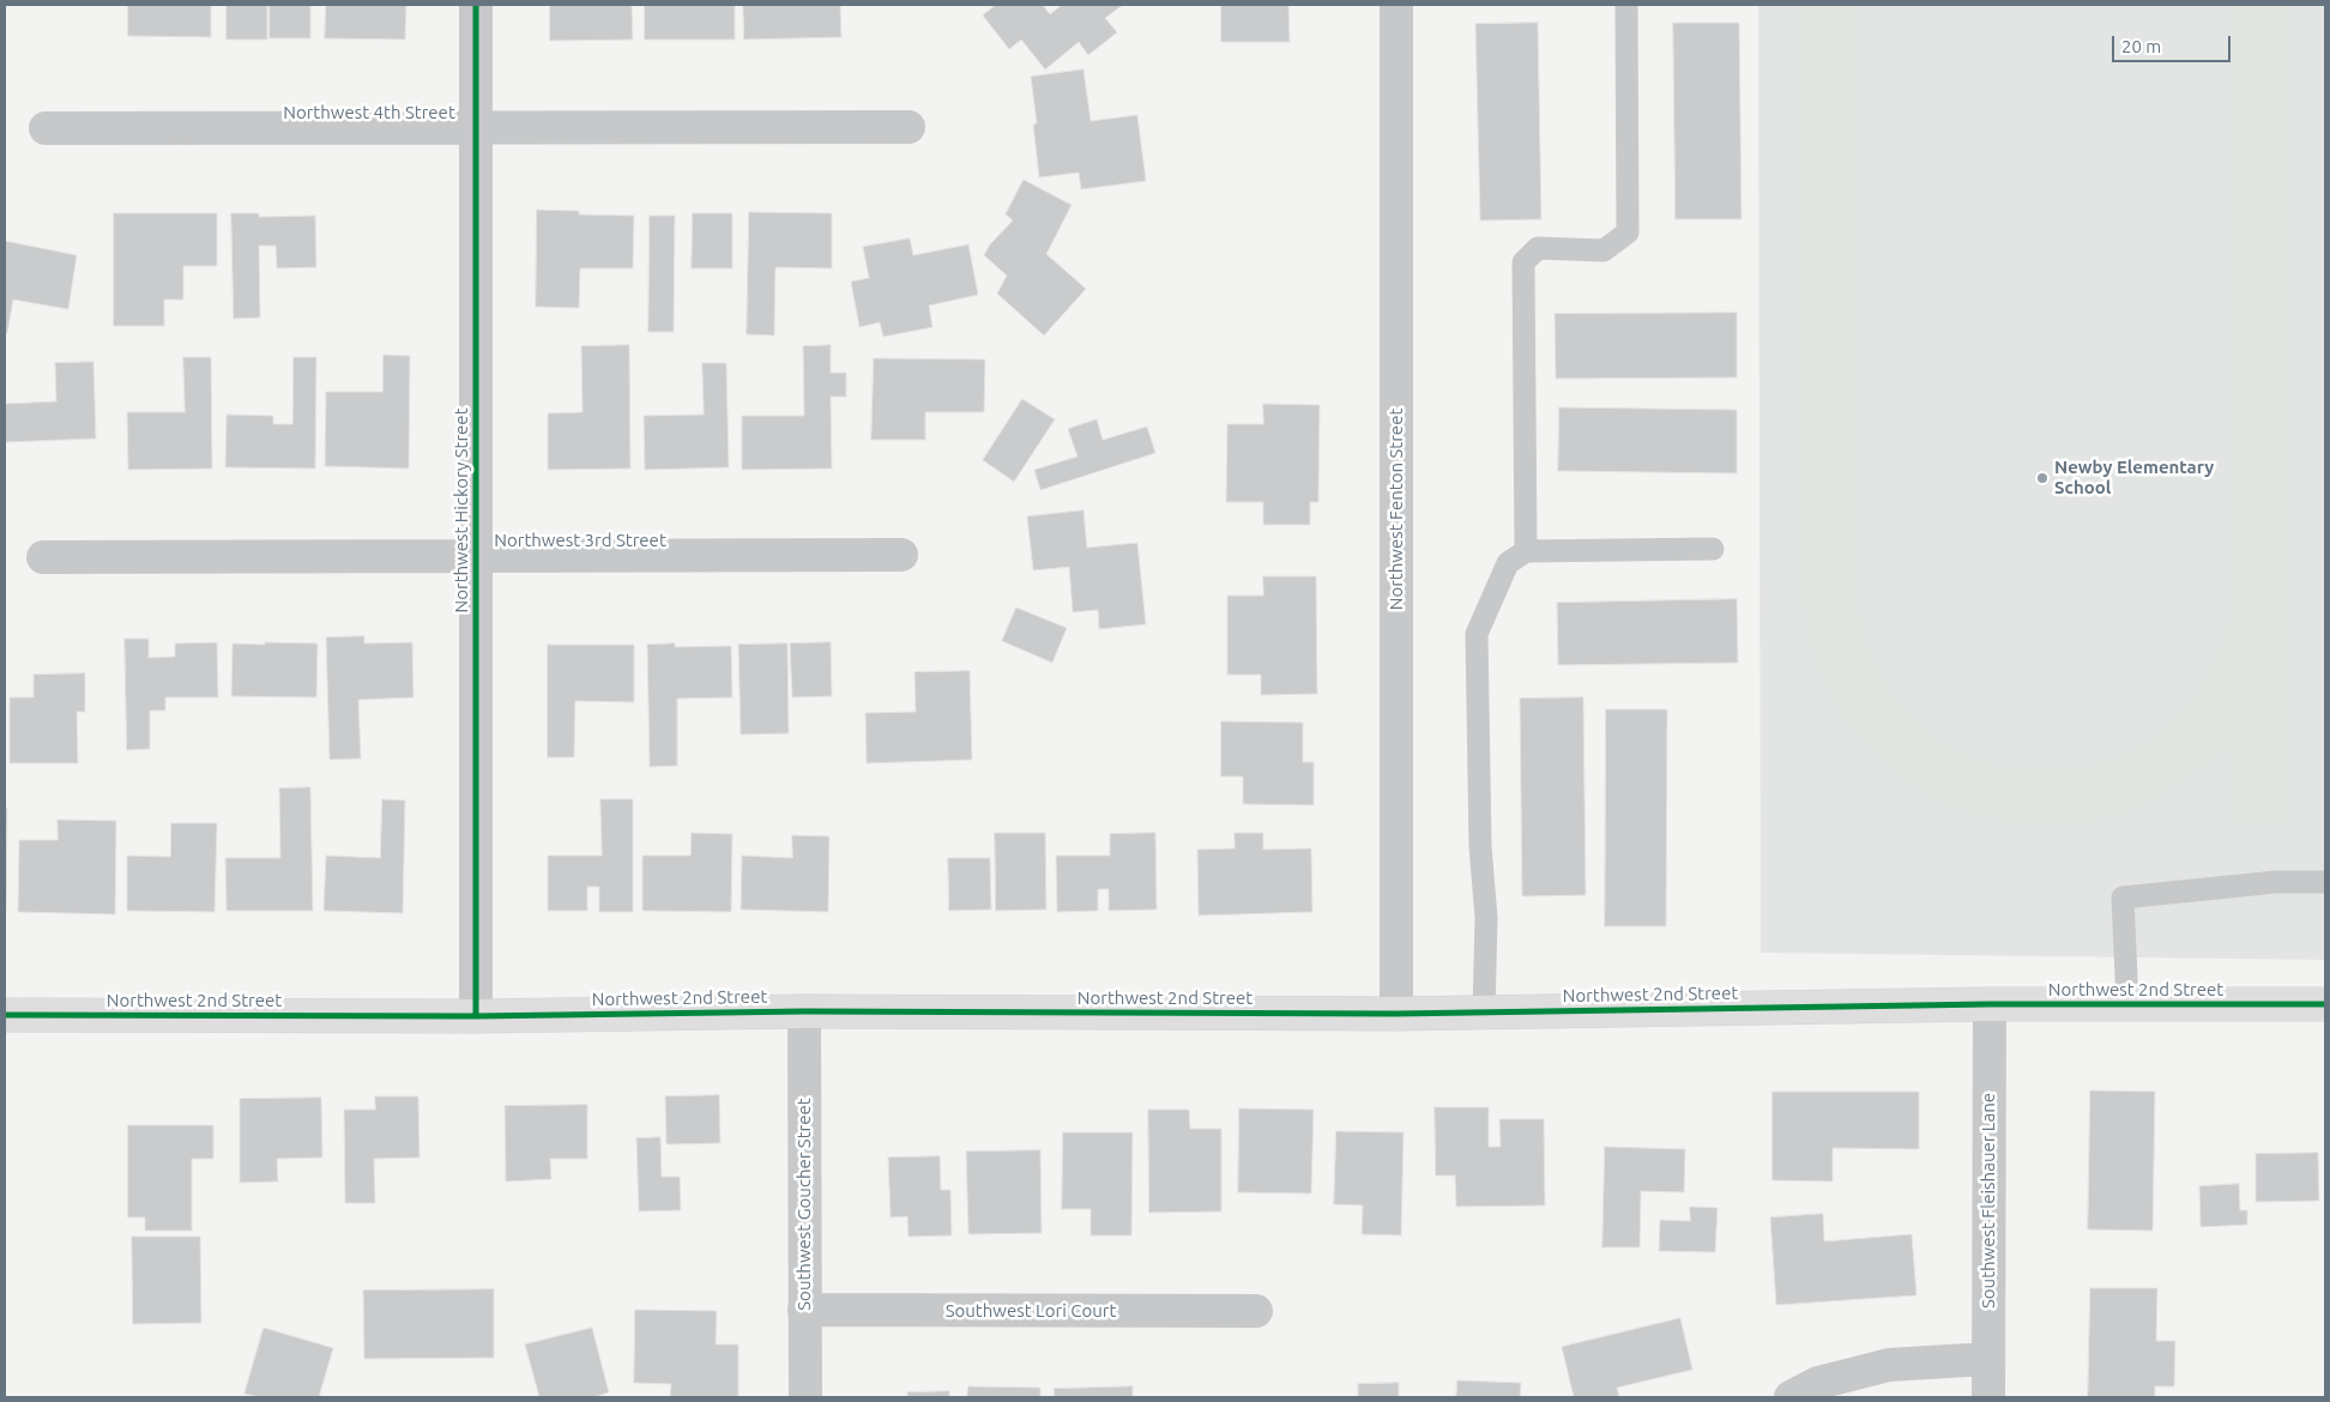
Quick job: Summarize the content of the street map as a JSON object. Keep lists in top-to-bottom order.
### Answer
{
  "streets": {
    "main road": ["Northwest 2nd Street"],
    "street": [
      "Northwest 4th Street",
      "Northwest Fenton Street",
      "Northwest Hickory Street",
      "Northwest 3rd Street",
      "Southwest Fleishauer Lane",
      "Southwest Goucher Street",
      "Southwest Lori Court"
    ]
  },
  "crossings": [
    ["Northwest 4th Street", "Northwest Hickory Street"],
    ["Northwest Fenton Street", "Northwest 2nd Street"],
    ["Northwest Hickory Street", "Northwest 3rd Street"],
    ["Northwest Hickory Street", "Northwest 2nd Street"],
    ["Northwest 2nd Street", "Southwest Fleishauer Lane"],
    ["Northwest 2nd Street", "Southwest Goucher Street"],
    ["Southwest Goucher Street", "Southwest Lori Court"]
  ],
  "places": ["Newby Elementary School"],
  "scale_bar": "20 m"
}
